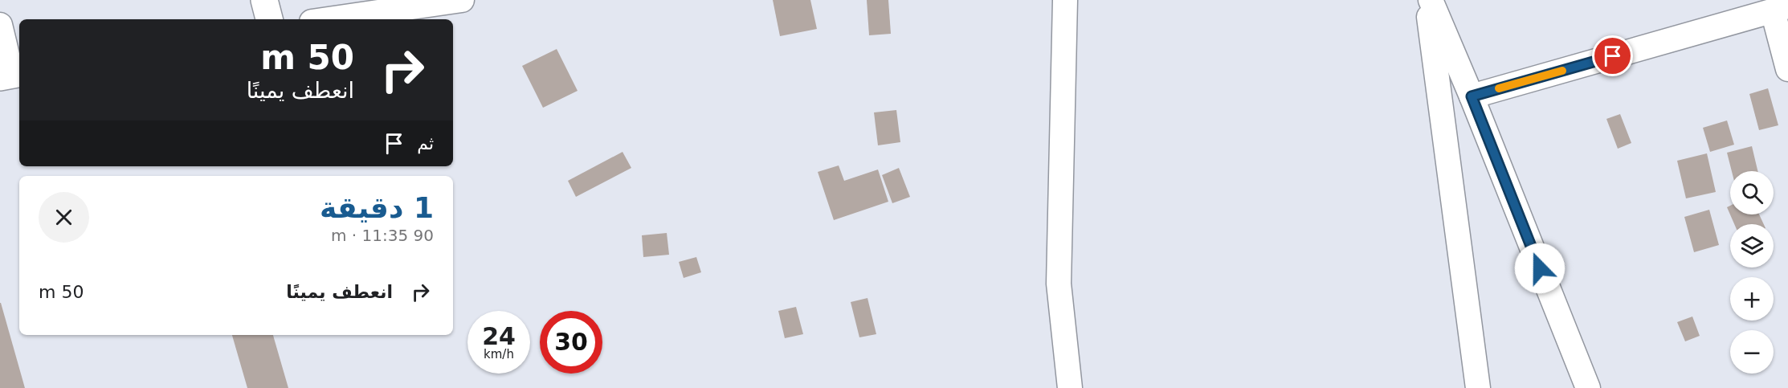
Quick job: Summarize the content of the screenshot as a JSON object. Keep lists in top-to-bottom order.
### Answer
{
  "page": {
    "turn": ["50 m", "انعطف يمينًا"],
    "then": "ثم",
    "map_buttons": ["+", "−"],
    "heading": ["1 دقيقة", "90 m · 11:35"],
    "list": [
      {
        "name": "انعطف يمينًا",
        "value": "50 m"
      }
    ],
    "speed": "24 km/h",
    "limit": "30"
  }
}
